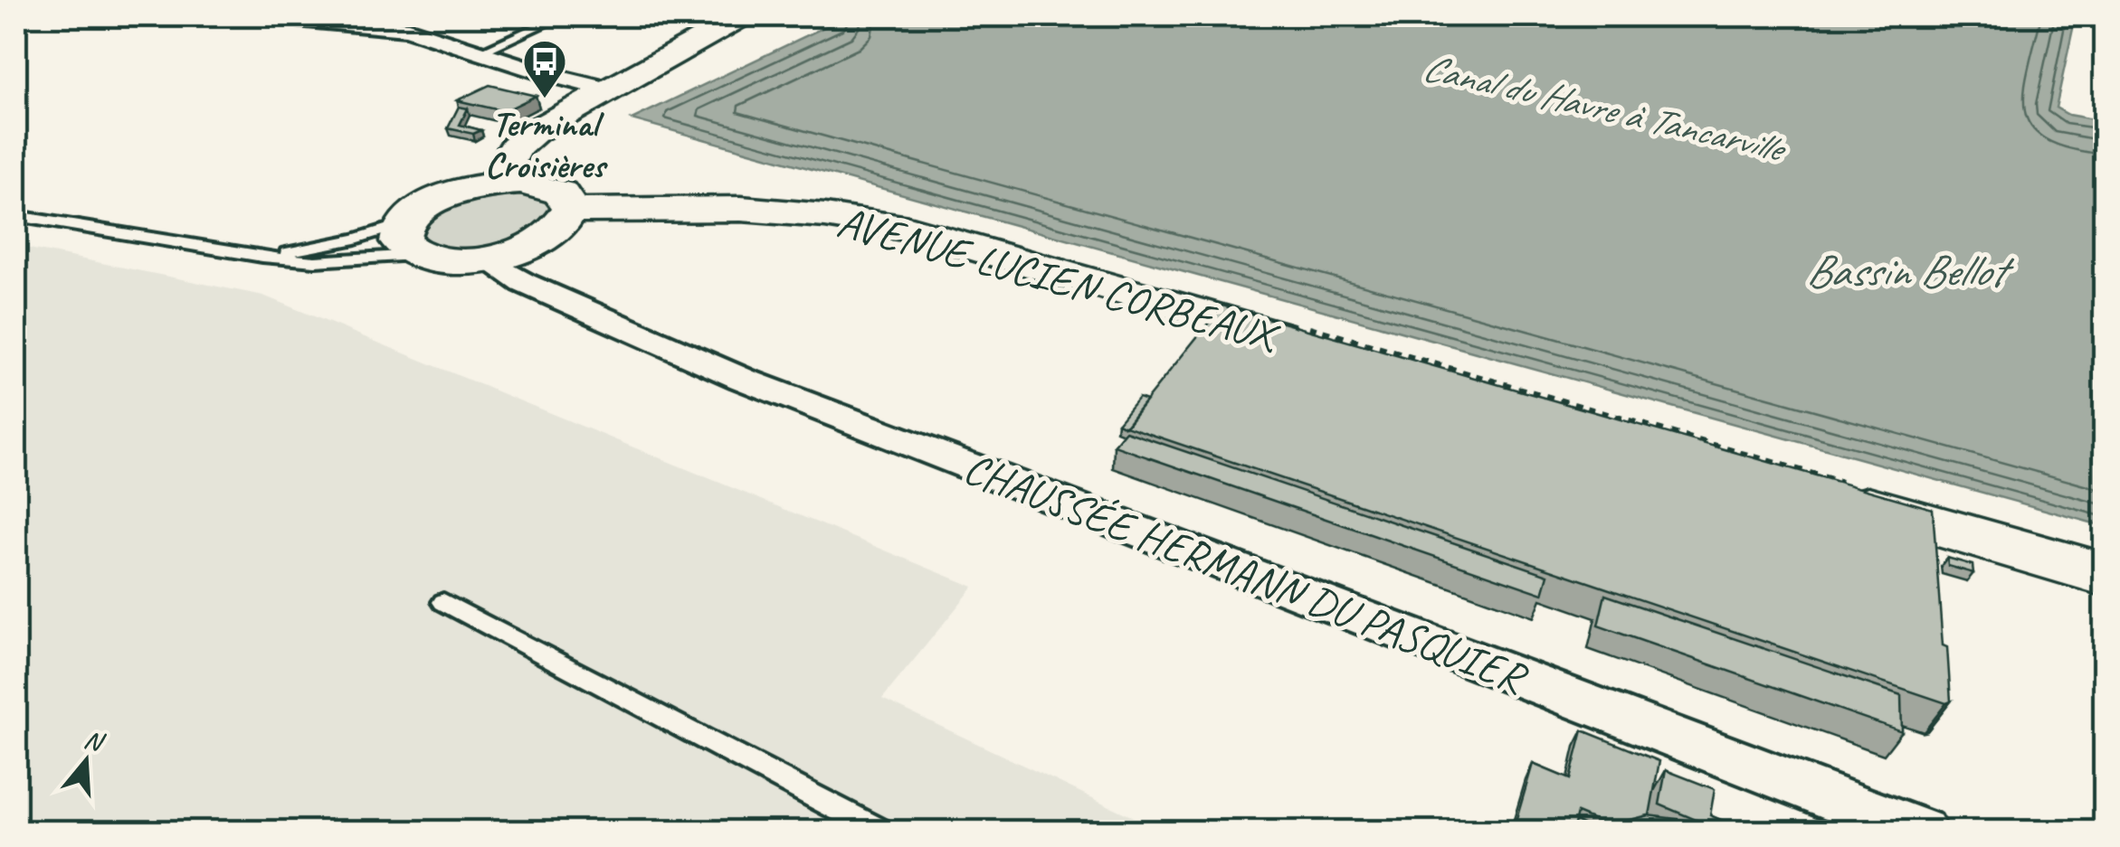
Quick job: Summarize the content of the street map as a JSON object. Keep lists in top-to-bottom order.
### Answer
{
  "streets": {
    "main road": ["AVENUE LUCIEN CORBEAUX"],
    "street": ["CHAUSSÉE HERMANN DU PASQUIER"]
  },
  "water": ["Canal du Havre à Tancarville", "Bassin Bellot"],
  "places": {
    "bus stop": ["Terminal Croisières"]
  },
  "north": "top"
}
